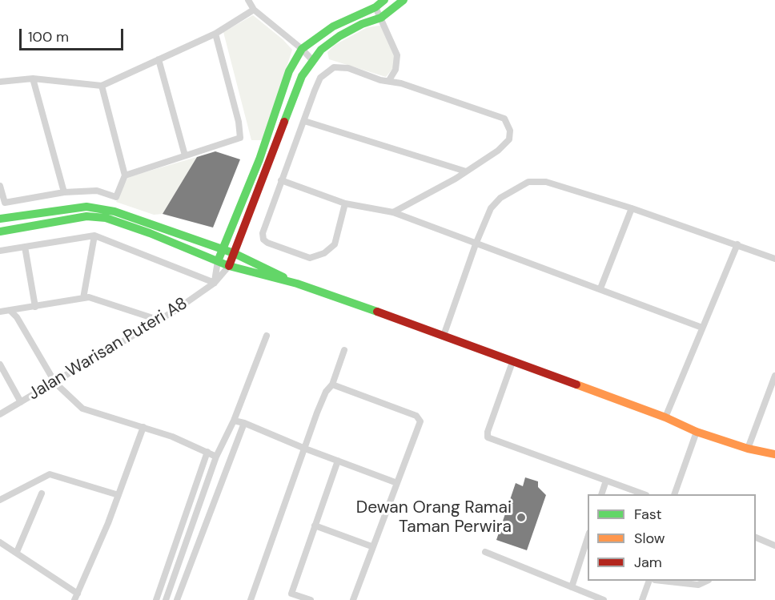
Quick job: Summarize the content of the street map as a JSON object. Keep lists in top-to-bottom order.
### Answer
{
  "streets": {
    "street": ["Jalan Warisan Puteri A8"]
  },
  "places": ["Dewan Orang Ramai Taman Perwira"],
  "legend": ["Fast", "Slow", "Jam"],
  "scale_bar": "100 m"
}
